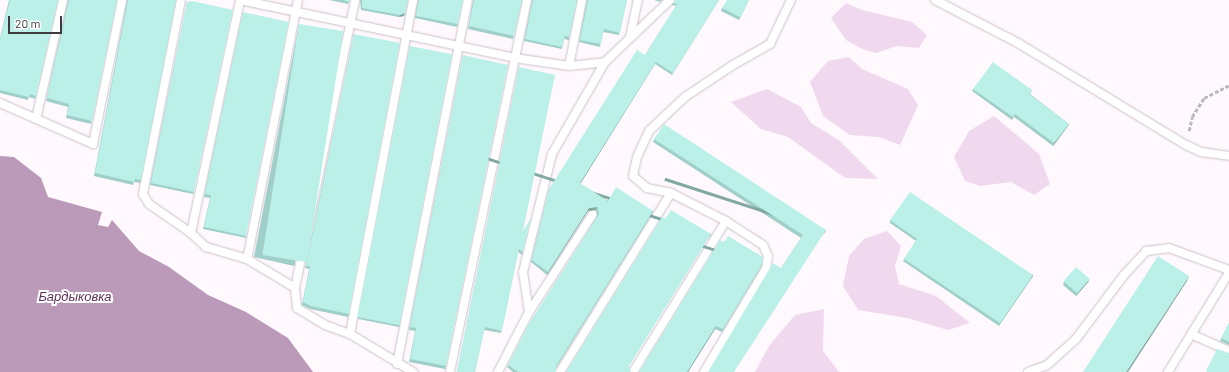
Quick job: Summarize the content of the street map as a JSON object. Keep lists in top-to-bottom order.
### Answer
{
  "water": ["Бардыковка"],
  "scale_bar": "20 m"
}
